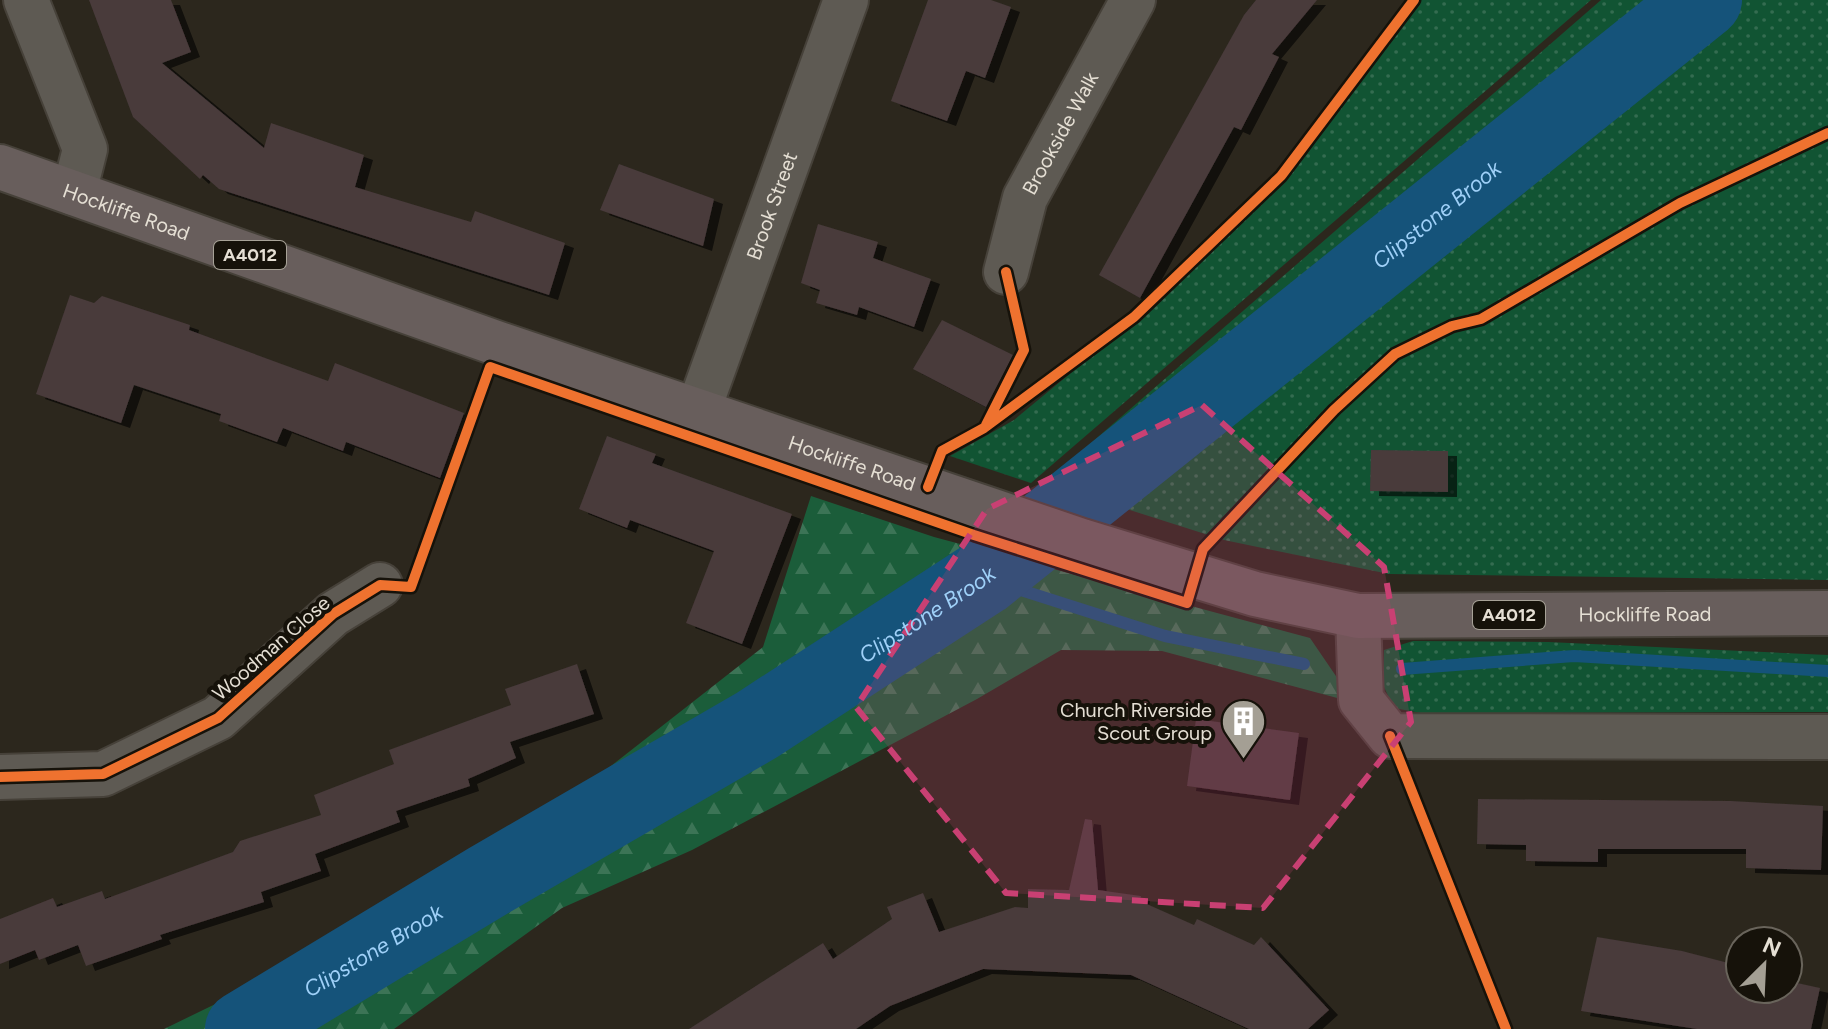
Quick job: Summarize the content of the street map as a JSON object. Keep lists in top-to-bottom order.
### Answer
{
  "streets": {
    "main road": ["Hockliffe Road", "A4012"],
    "street": ["Brookside Walk", "Brook Street", "Woodman Close"]
  },
  "crossings": [
    ["Brook Street", "Hockliffe Road"]
  ],
  "water": ["Clipstone Brook"],
  "places": {
    "building": ["Church Riverside Scout Group"]
  },
  "north": "top right"
}
